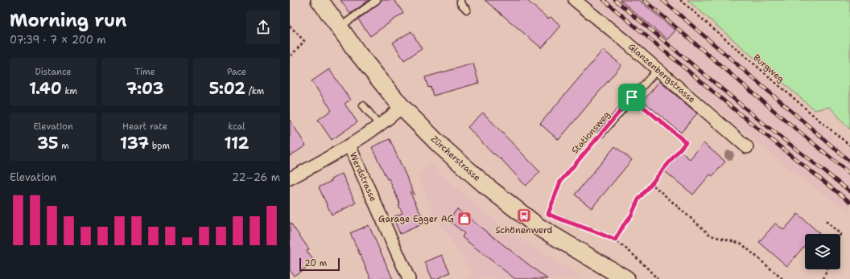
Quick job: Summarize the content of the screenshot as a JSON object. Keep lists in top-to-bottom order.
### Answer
{
  "streets": {
    "main road": ["Zürcherstrasse"],
    "street": ["Glanzenbergstrasse", "Werdstrasse"],
    "lane": ["Stationsweg"],
    "path": ["Burgweg"]
  },
  "crossings": [
    ["Glanzenbergstrasse", "Stationsweg"]
  ],
  "places": {
    "bus stop": ["Schönenwerd"],
    "shop": ["Garage Egger AG"]
  },
  "scale_bar": "20 m",
  "page": {
    "heading": ["Morning run", "07:39 · 7 × 200 m"],
    "stats": [
      ["Distance", "1.40 km"],
      ["Time", "7:03"],
      ["Pace", "5:02 /km"],
      ["Elevation", "35 m"],
      ["Heart rate", "137 bpm"],
      ["kcal", "112"]
    ],
    "chart": ["Elevation", "22–26 m"],
    "scale": "20 m"
  }
}
